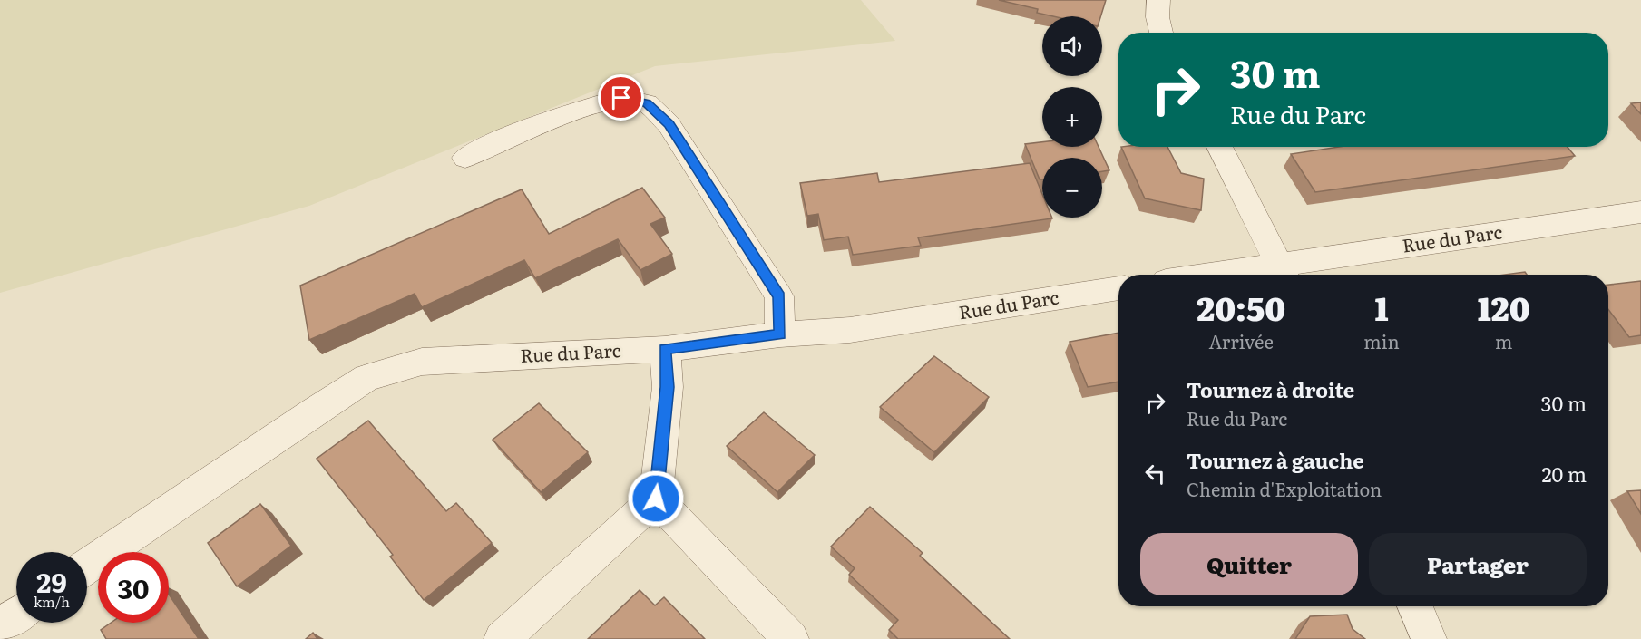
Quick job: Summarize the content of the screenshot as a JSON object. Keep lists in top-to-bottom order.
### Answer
{
  "streets": {
    "street": ["Rue du Parc"]
  },
  "page": {
    "map_buttons": ["+", "−"],
    "turn": ["30 m", "Rue du Parc"],
    "eta": [
      "20:50",
      "Arrivée",
      "1",
      "min",
      "120",
      "m"
    ],
    "list": [
      {
        "name": "Tournez à droite",
        "note": "Rue du Parc",
        "value": "30 m"
      },
      {
        "name": "Tournez à gauche",
        "note": "Chemin d'Exploitation",
        "value": "20 m"
      }
    ],
    "buttons": ["Quitter", "Partager"],
    "speed": "29 km/h",
    "limit": "30"
  }
}
